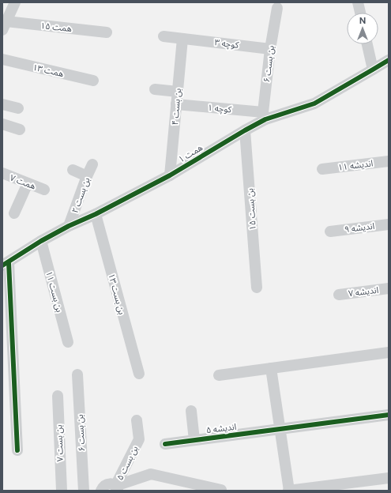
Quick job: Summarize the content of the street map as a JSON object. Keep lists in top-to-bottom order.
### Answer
{
  "streets": {
    "street": [
      "همت ۱۵",
      "کوچه ۳",
      "بن بست ۶",
      "همت ۱۳",
      "بن بست ۴",
      "کوچه ۱",
      "همت ۱",
      "اندیشه ۱۱",
      "همت ۷",
      "بن بست ۲",
      "بن بست ۱۵",
      "اندیشه ۹",
      "بن بست ۱۱",
      "اندیشه ۷",
      "بن بست ۱۳",
      "اندیشه ۵",
      "بن بست ۷",
      "بن بست ۵"
    ]
  },
  "crossings": [
    ["کوچه ۳", "بن بست ۶"],
    ["کوچه ۳", "بن بست ۴"],
    ["بن بست ۶", "کوچه ۱"],
    ["بن بست ۶", "همت ۱"],
    ["بن بست ۴", "کوچه ۱"],
    ["بن بست ۴", "همت ۱"],
    ["کوچه ۱", "همت ۱"],
    ["همت ۱", "بن بست ۲"],
    ["همت ۱", "بن بست ۱۵"],
    ["همت ۱", "بن بست ۱۱"],
    ["همت ۱", "بن بست ۱۳"]
  ],
  "north": "top"
}
